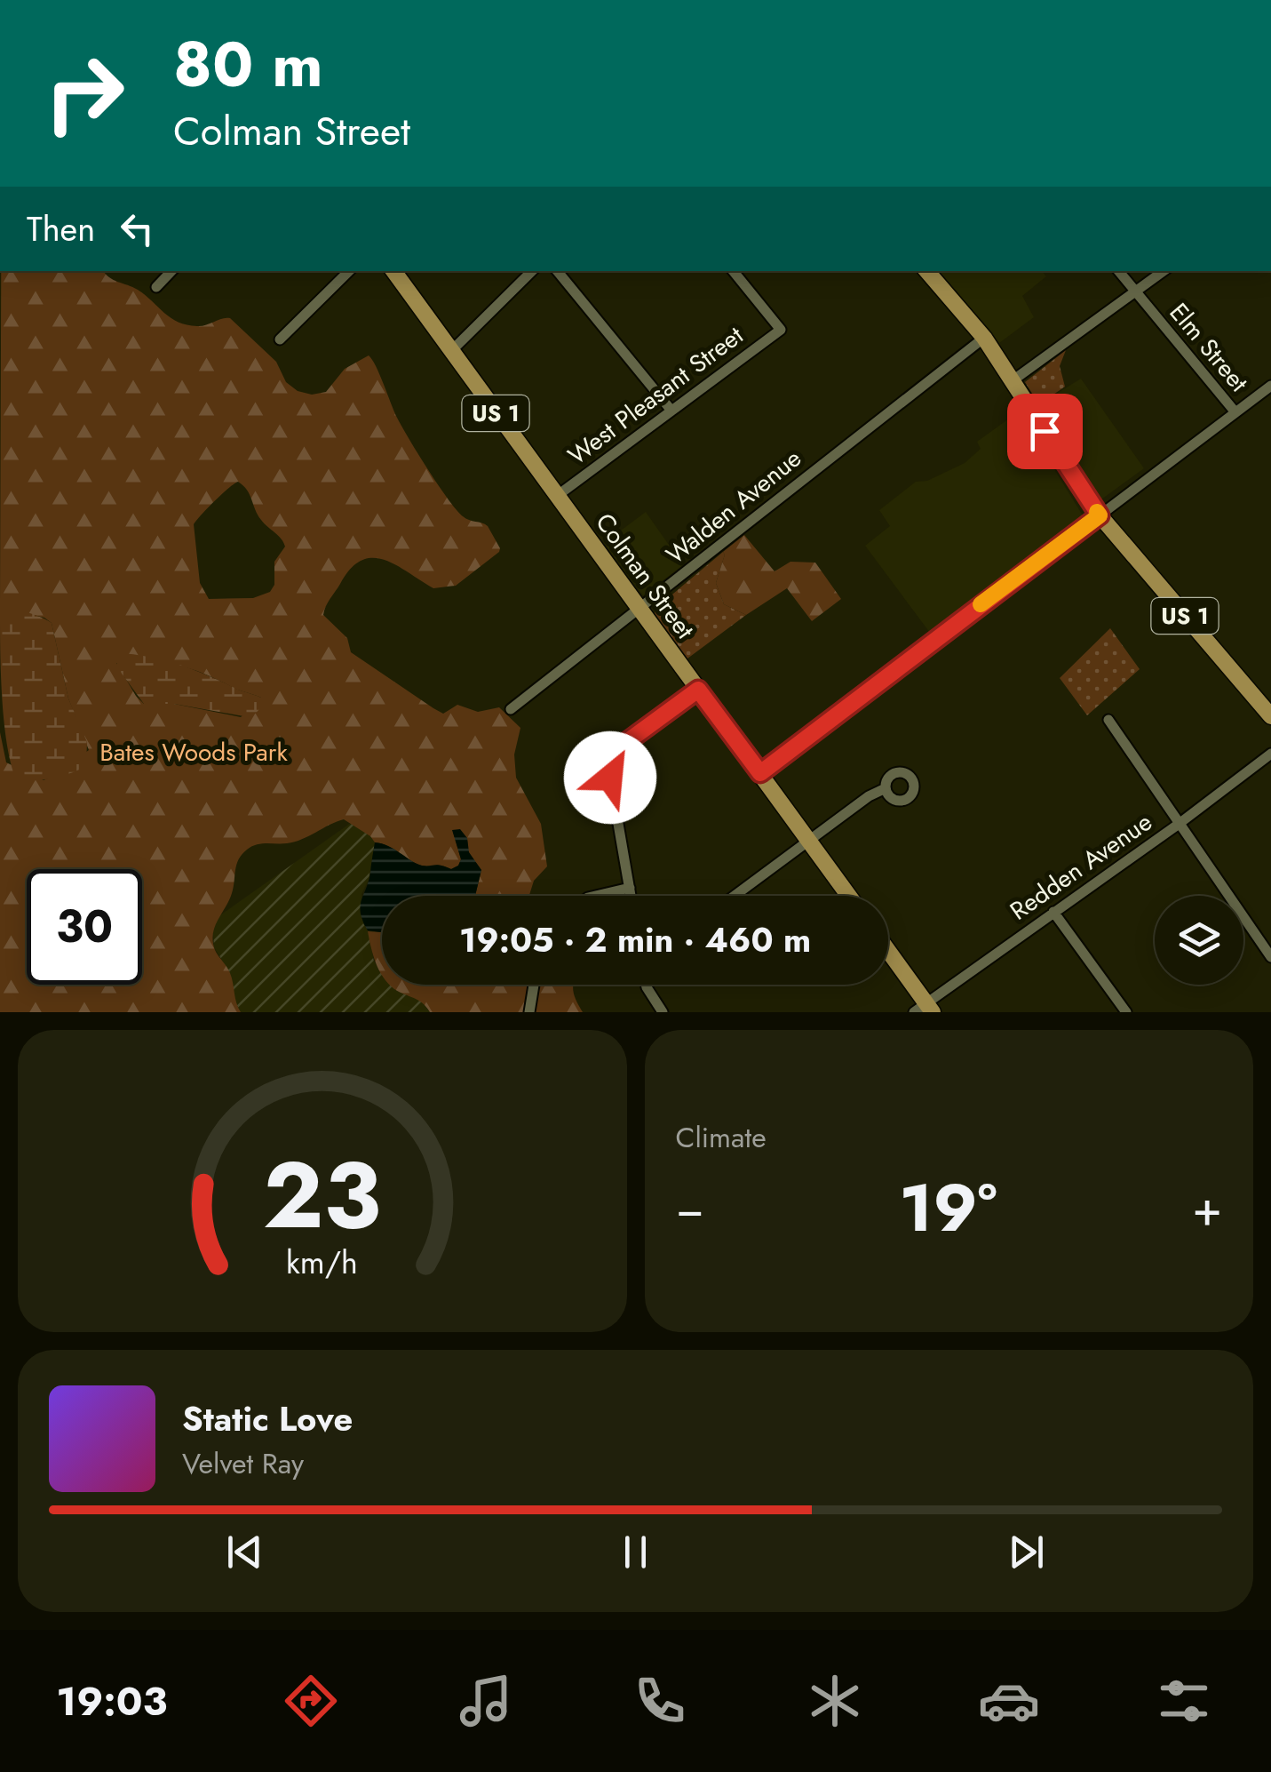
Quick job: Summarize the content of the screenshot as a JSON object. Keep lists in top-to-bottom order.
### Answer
{
  "streets": {
    "main road": ["US 1", "Colman Street"],
    "street": [
      "Elm Street",
      "West Pleasant Street",
      "Walden Avenue",
      "Redden Avenue"
    ]
  },
  "crossings": [
    ["West Pleasant Street", "Colman Street"],
    ["US 1", "Walden Avenue"],
    ["Walden Avenue", "Colman Street"]
  ],
  "parks": ["Bates Woods Park"],
  "page": {
    "turn": ["80 m", "Colman Street"],
    "then": "Then",
    "limit": "30",
    "trip": "19:05 · 2 min · 460 m",
    "tile": "Climate",
    "heat": ["−", "19°", "+"],
    "song": ["Static Love", "Velvet Ray"],
    "tabs": "19:03",
    "gauge": ["23", "km/h"]
  }
}
